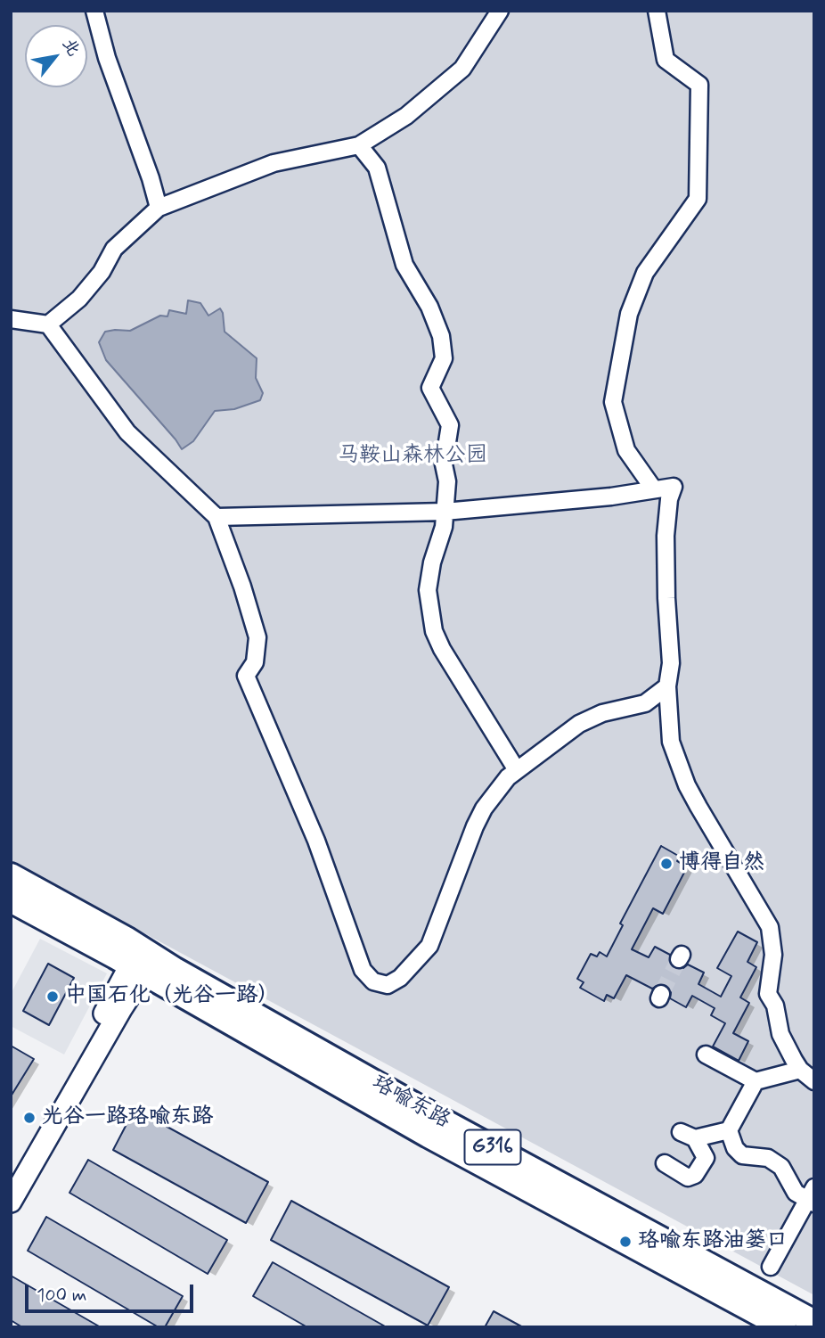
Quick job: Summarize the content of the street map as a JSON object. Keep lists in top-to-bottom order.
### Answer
{
  "streets": {
    "highway": ["珞喻东路", "G316"]
  },
  "parks": ["马鞍山森林公园"],
  "places": [
    "博得自然",
    "中国石化（光谷一路）",
    "光谷一路珞喻东路",
    "珞喻东路油篓口"
  ],
  "scale_bar": "100 m",
  "north": "top right"
}
